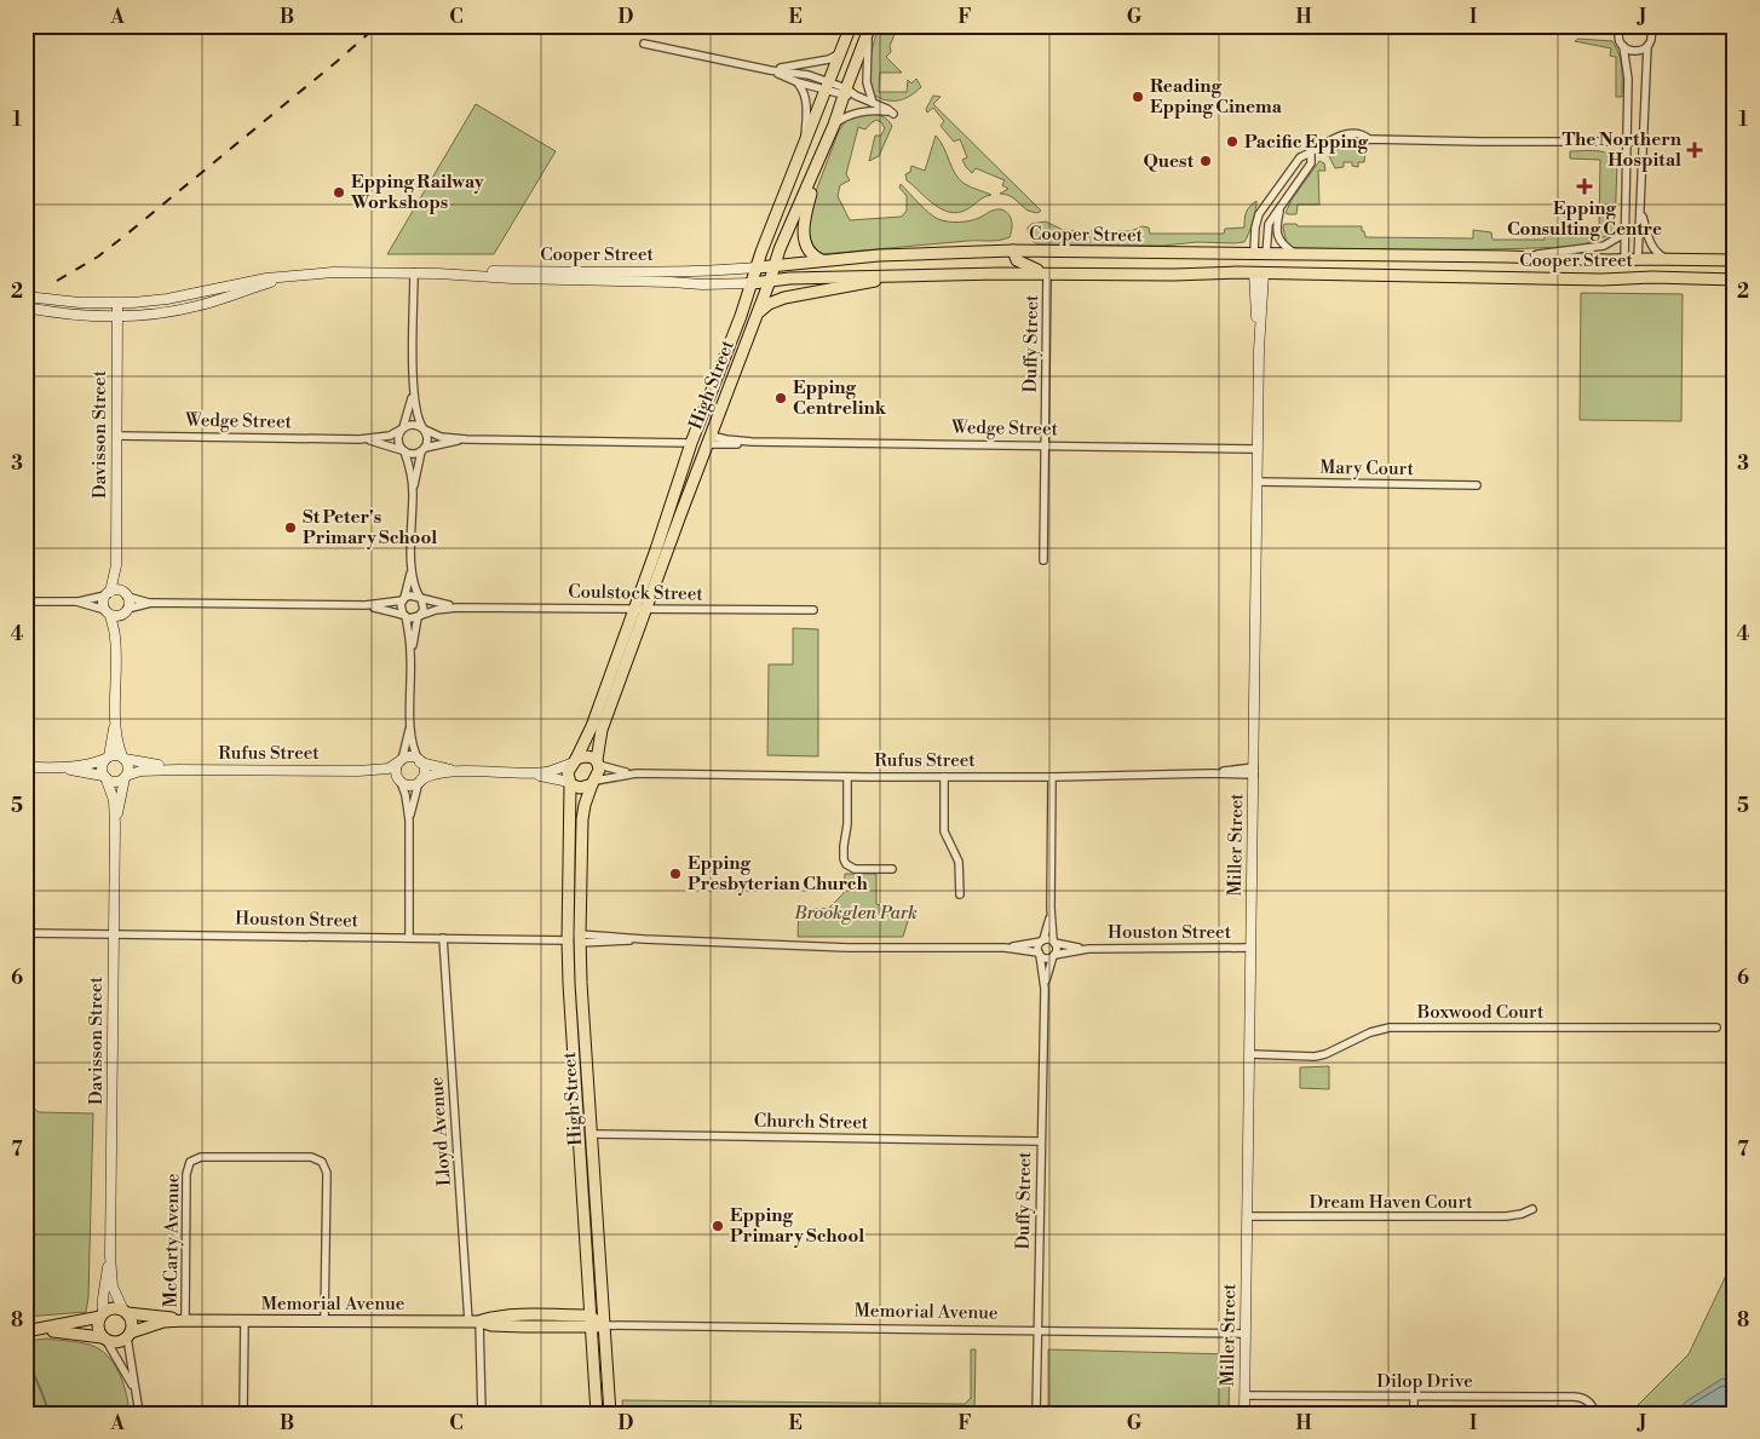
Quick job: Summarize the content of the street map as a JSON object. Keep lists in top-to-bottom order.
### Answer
{
  "streets": {
    "main road": [
      "Cooper Street",
      "High Street",
      "Wedge Street",
      "Houston Street",
      "Memorial Avenue"
    ],
    "street": [
      "Duffy Street",
      "Davisson Street",
      "Mary Court",
      "Coulstock Street",
      "Rufus Street",
      "Miller Street",
      "Boxwood Court",
      "Church Street",
      "Lloyd Avenue",
      "Dream Haven Court",
      "McCarty Avenue",
      "Dilop Drive"
    ]
  },
  "crossings": [
    ["Cooper Street", "Duffy Street"],
    ["Cooper Street", "High Street"],
    ["Cooper Street", "Davisson Street"],
    ["Cooper Street", "Miller Street"],
    ["Duffy Street", "Wedge Street"],
    ["Duffy Street", "Houston Street"],
    ["Duffy Street", "Church Street"],
    ["Duffy Street", "Memorial Avenue"],
    ["High Street", "Wedge Street"],
    ["High Street", "Coulstock Street"],
    ["High Street", "Rufus Street"],
    ["High Street", "Houston Street"],
    ["High Street", "Church Street"],
    ["High Street", "Memorial Avenue"],
    ["Wedge Street", "Davisson Street"],
    ["Wedge Street", "Miller Street"],
    ["Davisson Street", "Rufus Street"],
    ["Davisson Street", "Houston Street"],
    ["Davisson Street", "Memorial Avenue"],
    ["Mary Court", "Miller Street"],
    ["Rufus Street", "Miller Street"],
    ["Miller Street", "Houston Street"],
    ["Miller Street", "Boxwood Court"],
    ["Miller Street", "Dream Haven Court"],
    ["Miller Street", "Memorial Avenue"],
    ["Miller Street", "Dilop Drive"],
    ["Houston Street", "Lloyd Avenue"],
    ["Lloyd Avenue", "Memorial Avenue"],
    ["McCarty Avenue", "Memorial Avenue"]
  ],
  "parks": ["Brookglen Park"],
  "places": {
    "other": [
      "Reading Epping Cinema",
      "Pacific Epping",
      "Quest",
      "Epping Railway Workshops",
      "Epping Centrelink",
      "St Peter's Primary School",
      "Epping Presbyterian Church",
      "Epping Primary School"
    ],
    "health": ["The Northern Hospital", "Epping Consulting Centre"]
  },
  "grid": {
    "columns": [
      "A",
      "B",
      "C",
      "D",
      "E",
      "F",
      "G",
      "H",
      "I",
      "J"
    ],
    "rows": [
      "1",
      "2",
      "3",
      "4",
      "5",
      "6",
      "7",
      "8"
    ]
  }
}
